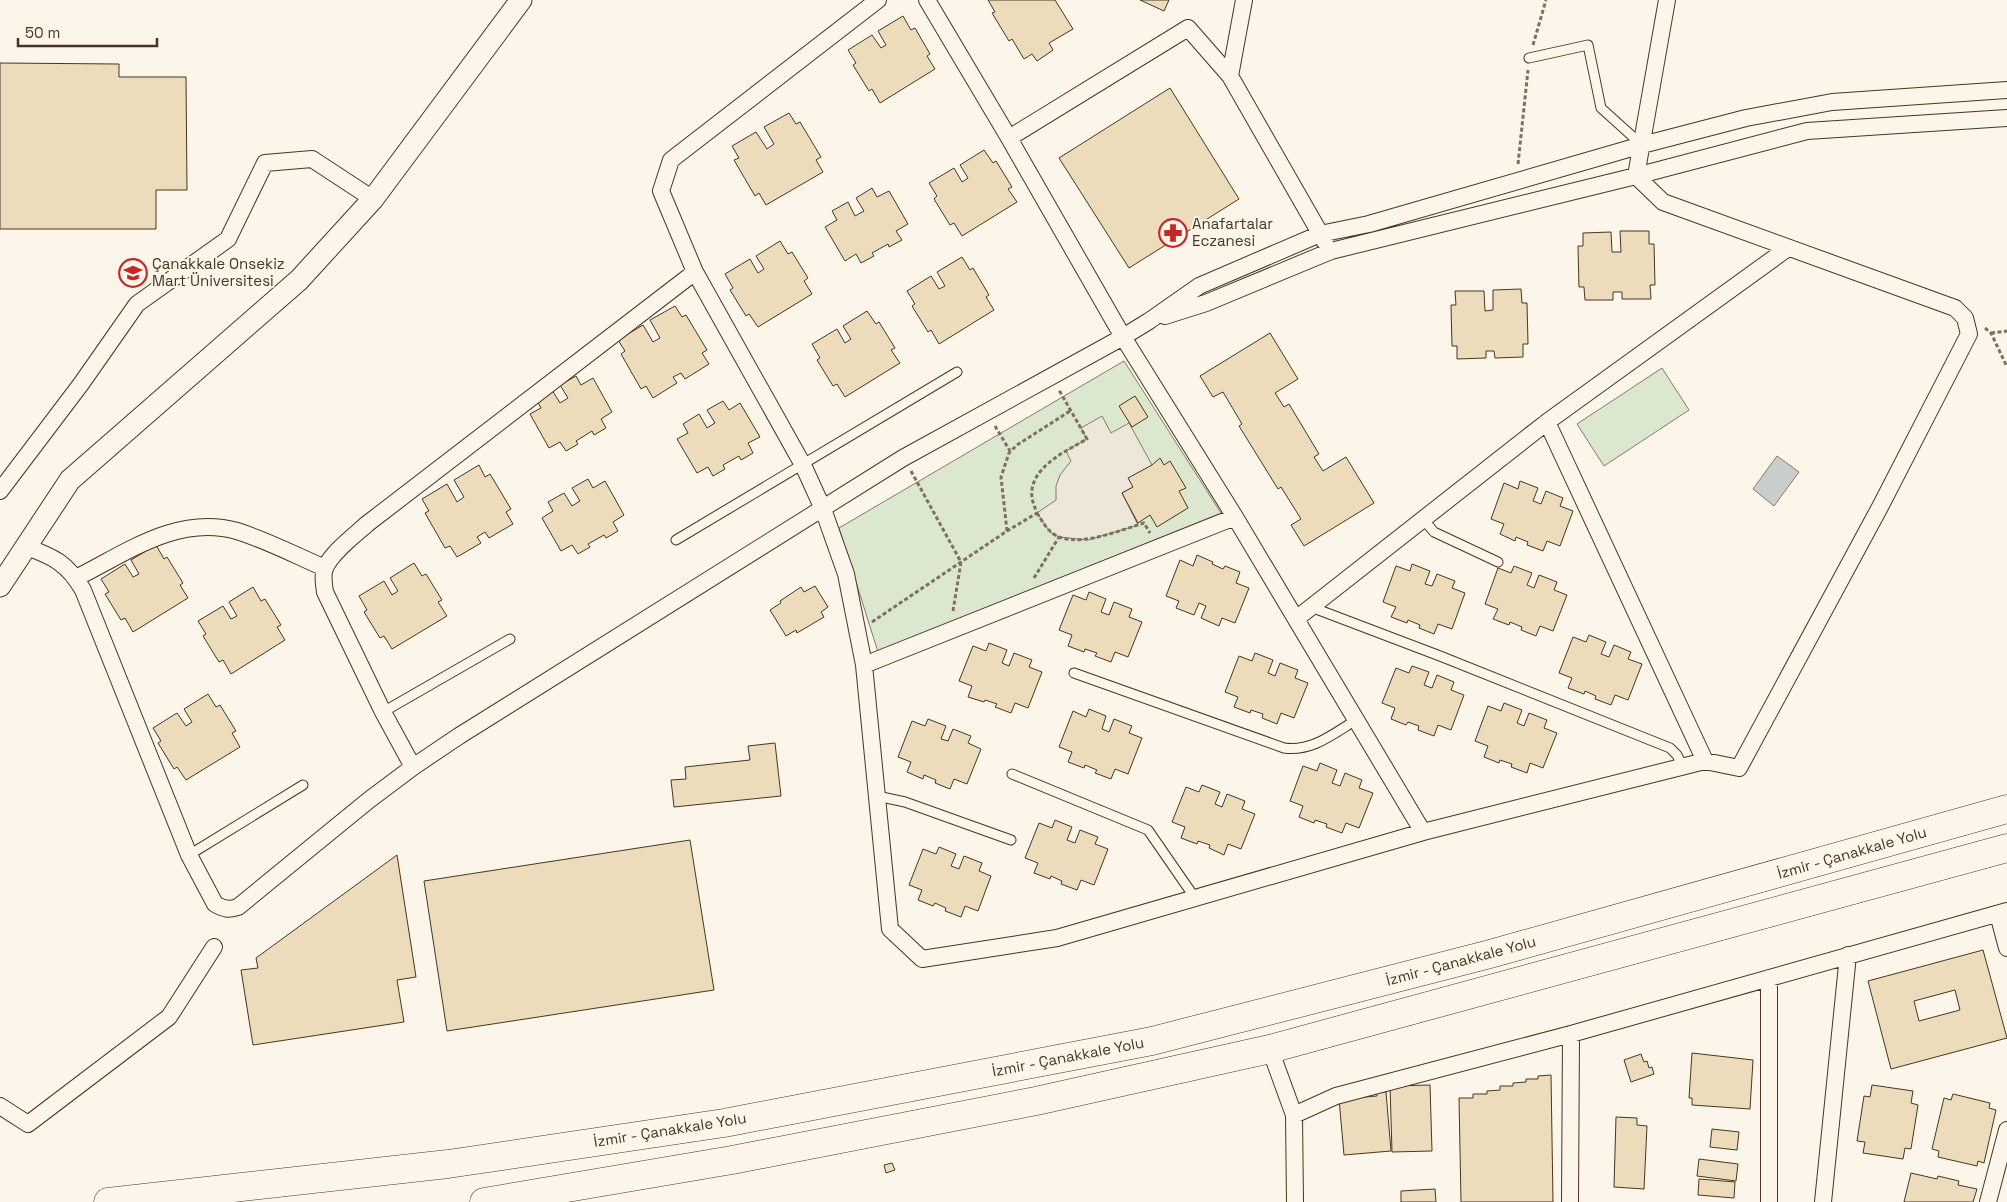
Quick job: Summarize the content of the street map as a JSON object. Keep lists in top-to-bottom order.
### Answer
{
  "streets": {
    "highway": ["İzmir - Çanakkale Yolu"]
  },
  "places": {
    "pharmacy": ["Anafartalar Eczanesi"],
    "school or university": ["Çanakkale Onsekiz Mart Üniversitesi"]
  },
  "scale_bar": "50 m"
}
